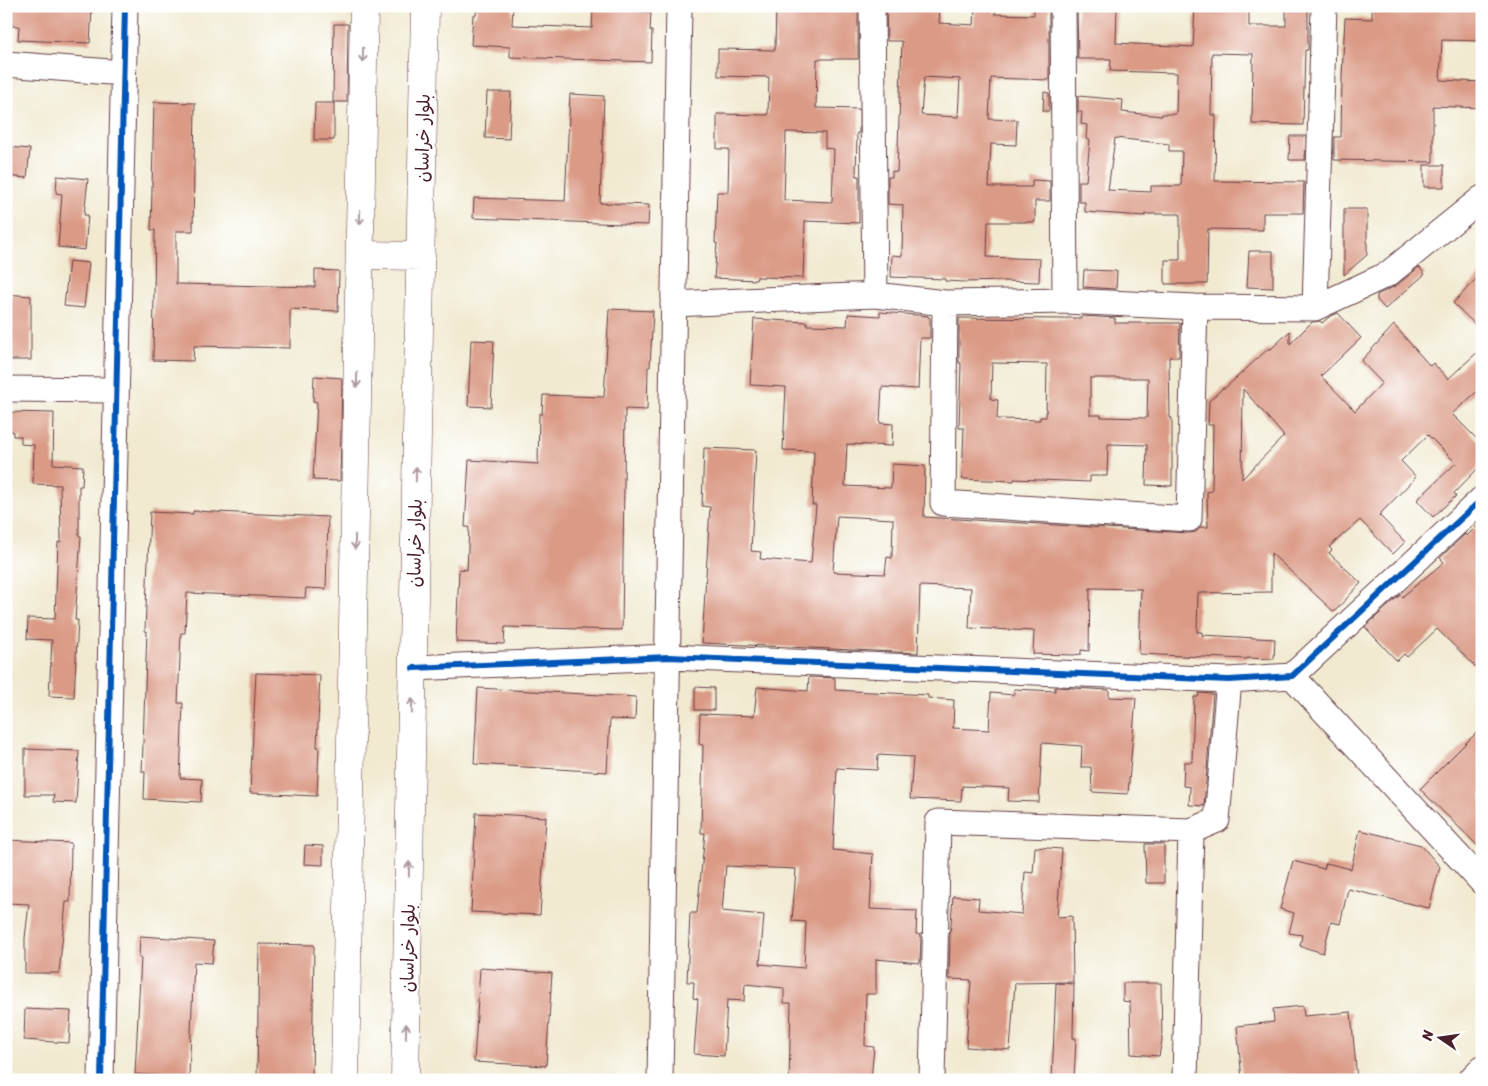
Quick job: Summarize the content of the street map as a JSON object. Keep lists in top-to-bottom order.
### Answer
{
  "streets": {
    "main road": ["بلوار خراسان"]
  },
  "north": "left"
}
